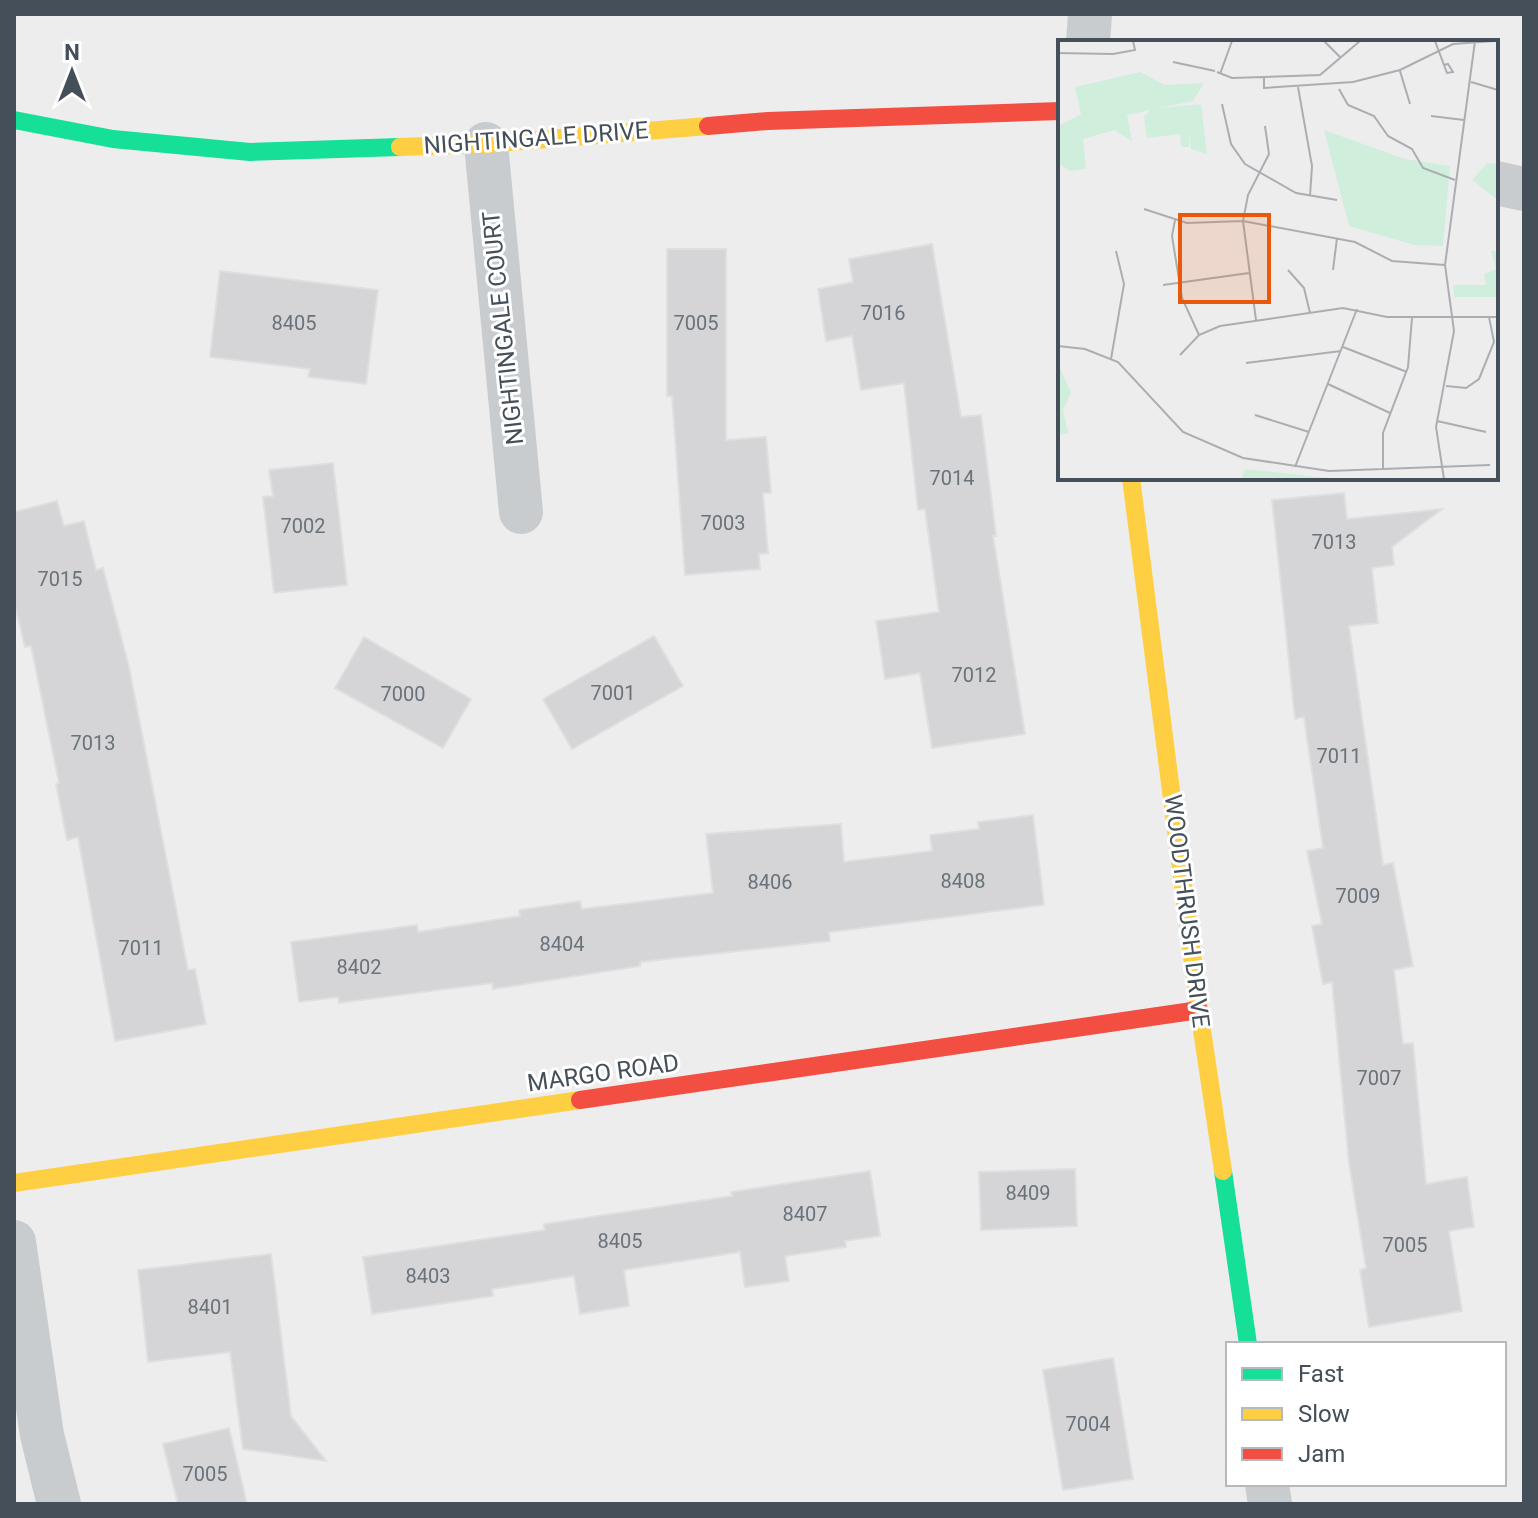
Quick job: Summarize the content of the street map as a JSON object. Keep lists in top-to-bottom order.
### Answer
{
  "streets": {
    "street": [
      "NIGHTINGALE DRIVE",
      "NIGHTINGALE COURT",
      "WOODTHRUSH DRIVE",
      "MARGO ROAD"
    ]
  },
  "crossings": [
    ["NIGHTINGALE DRIVE", "NIGHTINGALE COURT"],
    ["WOODTHRUSH DRIVE", "MARGO ROAD"]
  ],
  "house_numbers": [
    "7016",
    "8405",
    "7005",
    "7014",
    "7003",
    "7002",
    "7013",
    "7015",
    "7012",
    "7001",
    "7000",
    "7013",
    "7011",
    "8408",
    "8406",
    "7009",
    "8404",
    "7011",
    "8402",
    "7007",
    "8409",
    "8407",
    "8405",
    "7005",
    "8403",
    "8401",
    "7004",
    "7005"
  ],
  "legend": ["Fast", "Slow", "Jam"],
  "north": "top"
}
